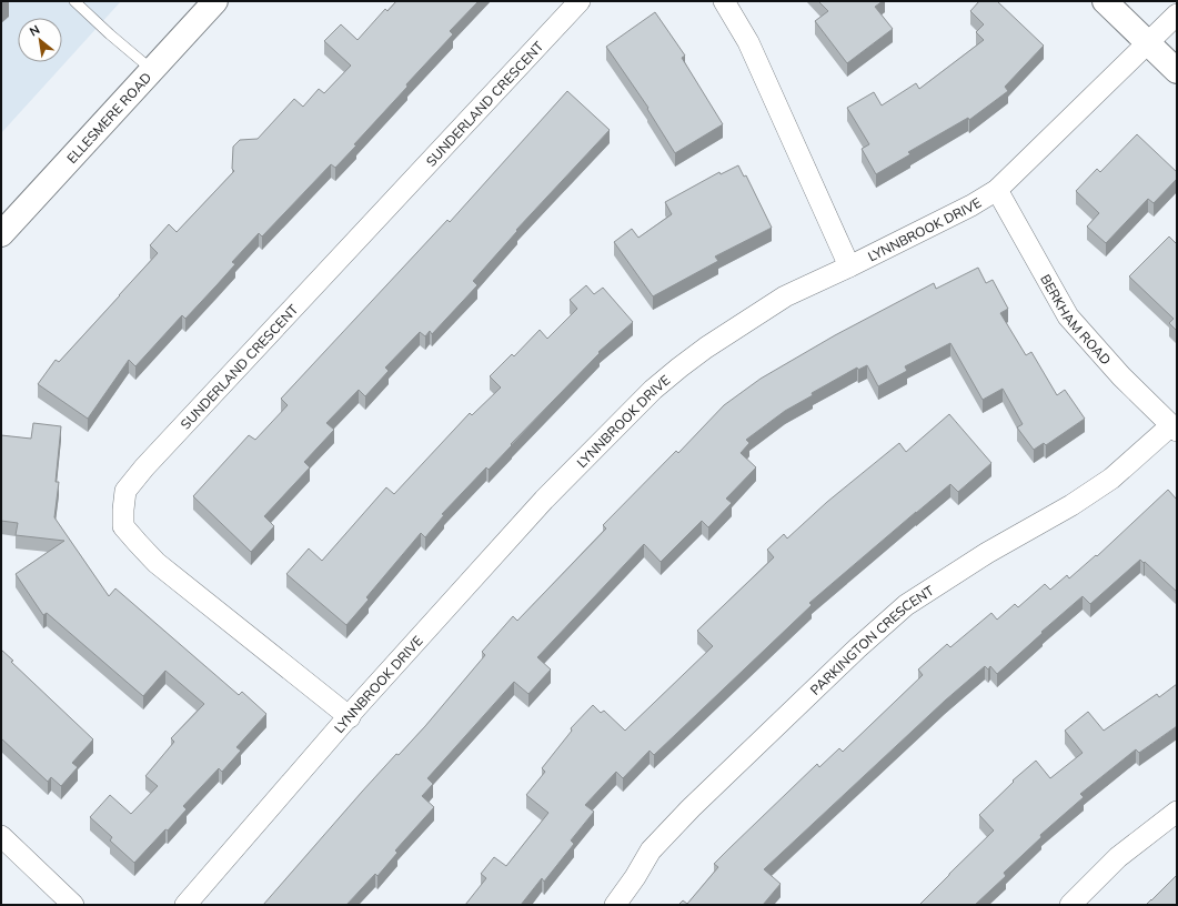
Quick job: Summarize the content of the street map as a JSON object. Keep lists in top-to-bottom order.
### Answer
{
  "streets": {
    "main road": ["ELLESMERE ROAD"],
    "street": [
      "SUNDERLAND CRESCENT",
      "LYNNBROOK DRIVE",
      "BERKHAM ROAD",
      "PARKINGTON CRESCENT"
    ]
  },
  "crossings": [
    ["SUNDERLAND CRESCENT", "LYNNBROOK DRIVE"],
    ["LYNNBROOK DRIVE", "BERKHAM ROAD"],
    ["BERKHAM ROAD", "PARKINGTON CRESCENT"]
  ],
  "north": "top left"
}
